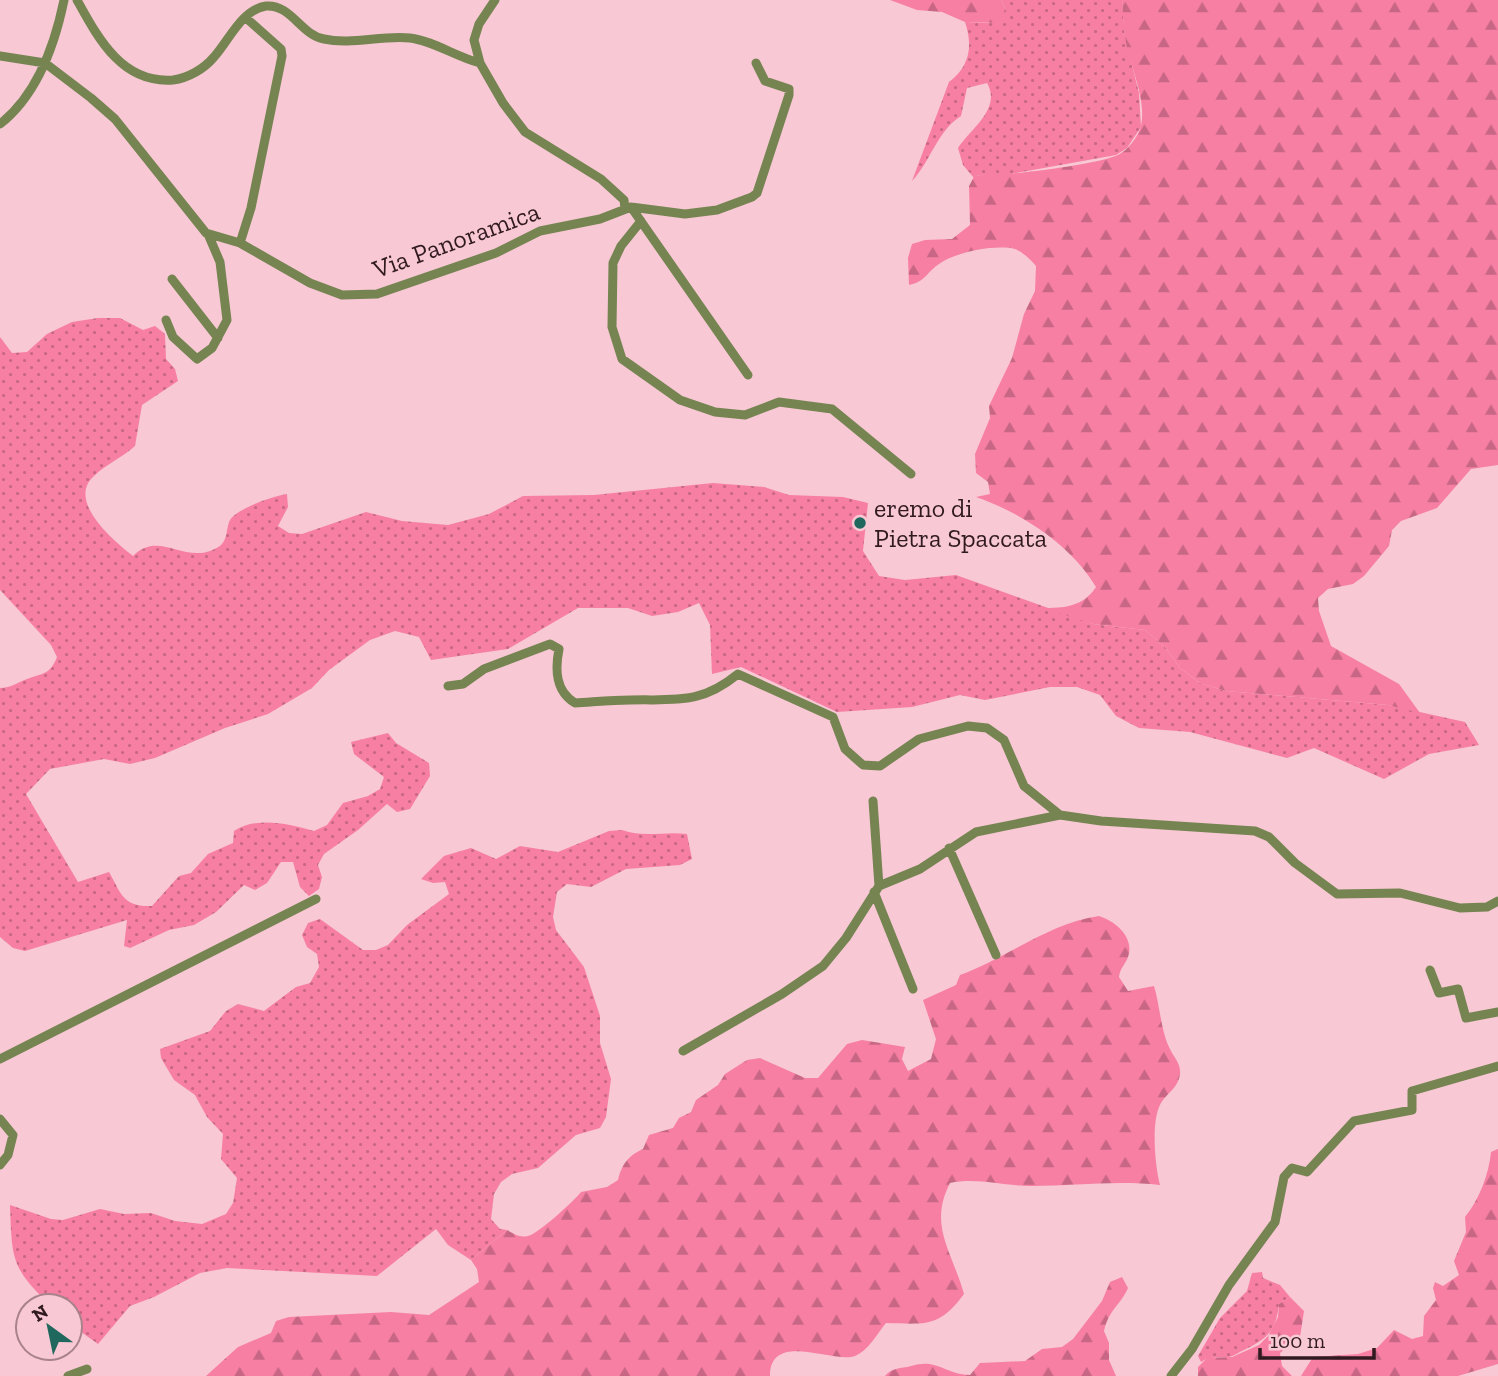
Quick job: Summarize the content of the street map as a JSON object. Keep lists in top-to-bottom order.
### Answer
{
  "streets": {
    "street": ["Via Panoramica"]
  },
  "places": ["eremo di Pietra Spaccata"],
  "scale_bar": "100 m",
  "north": "top left"
}
